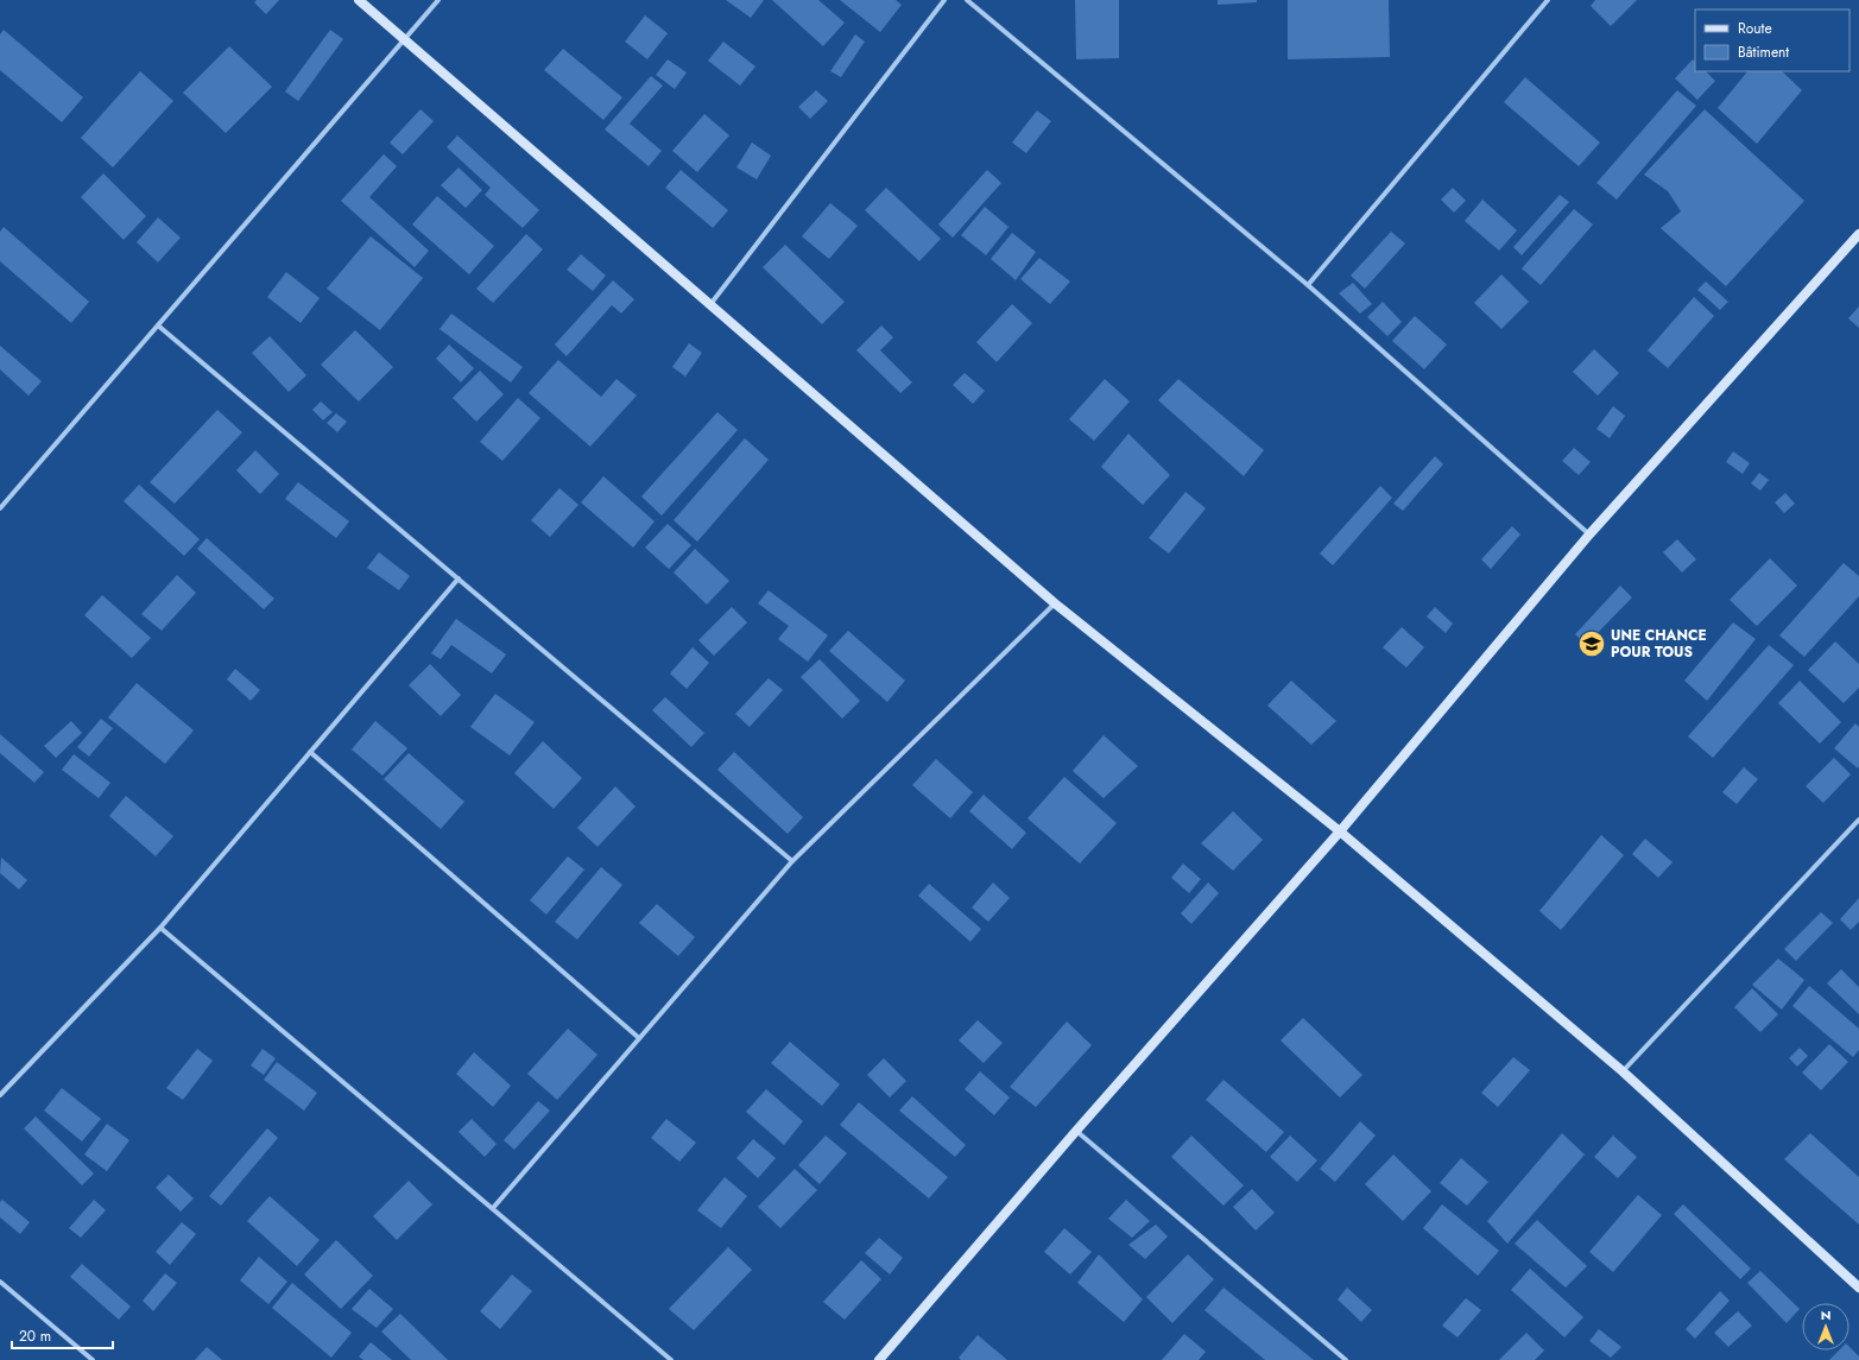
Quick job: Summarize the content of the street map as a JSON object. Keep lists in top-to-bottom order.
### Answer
{
  "places": {
    "school or university": ["UNE CHANCE POUR TOUS"]
  },
  "legend": ["Route", "Bâtiment"],
  "scale_bar": "20 m",
  "north": "top"
}
